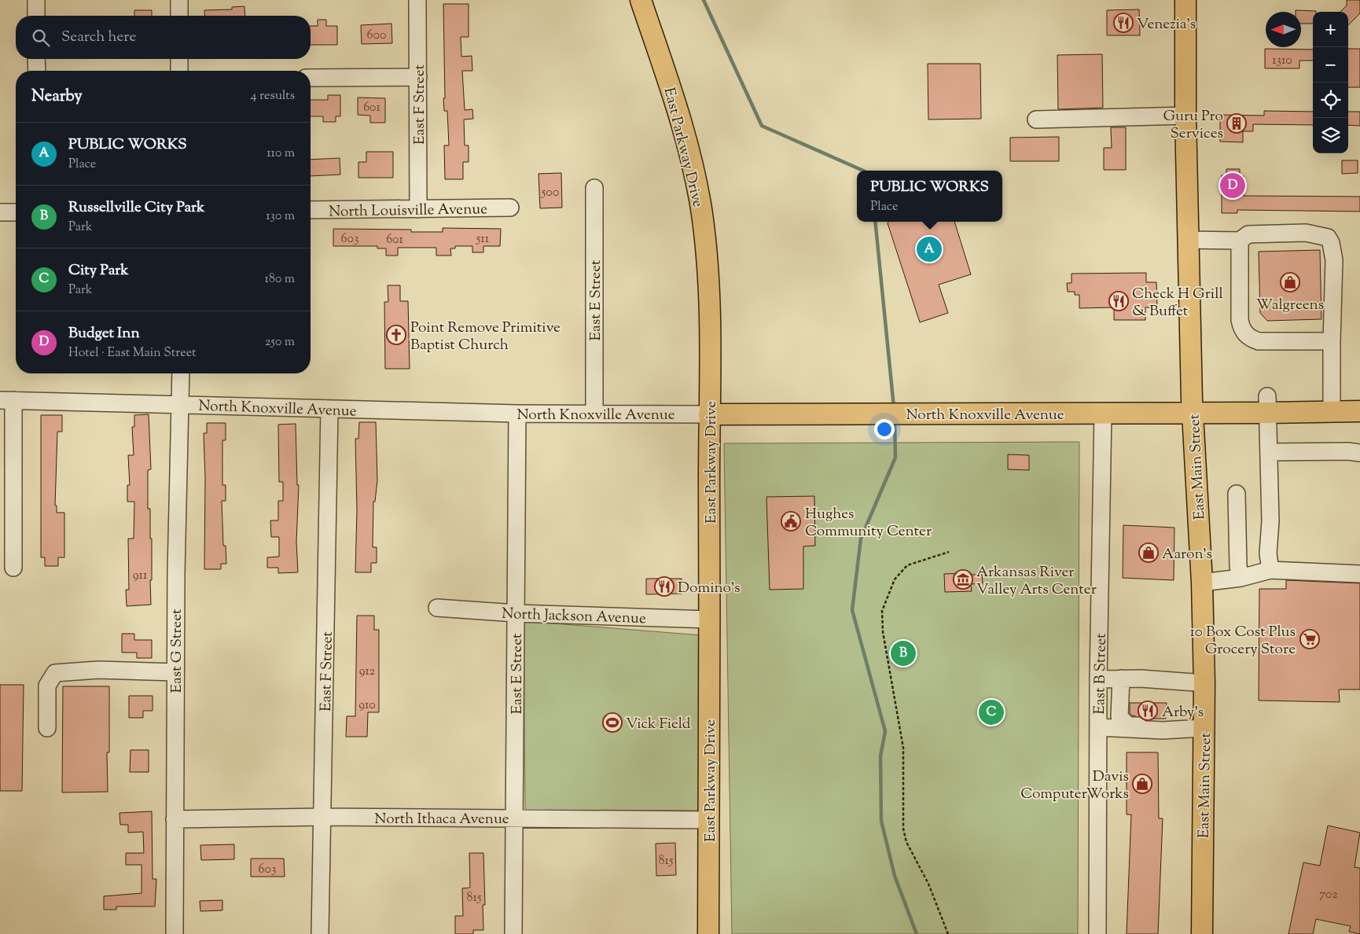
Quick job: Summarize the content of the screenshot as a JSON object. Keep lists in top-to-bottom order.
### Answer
{
  "streets": {
    "main road": ["East Parkway Drive", "North Knoxville Avenue", "East Main Street"],
    "street": [
      "East F Street",
      "North Louisville Avenue",
      "East E Street",
      "North Jackson Avenue",
      "East G Street",
      "East B Street",
      "North Ithaca Avenue"
    ]
  },
  "crossings": [
    ["East F Street", "North Louisville Avenue"],
    ["East F Street", "North Knoxville Avenue"],
    ["East F Street", "North Ithaca Avenue"],
    ["East Parkway Drive", "North Knoxville Avenue"],
    ["East Parkway Drive", "North Jackson Avenue"],
    ["East Parkway Drive", "North Ithaca Avenue"],
    ["East E Street", "North Knoxville Avenue"],
    ["East E Street", "North Jackson Avenue"],
    ["East E Street", "North Ithaca Avenue"],
    ["North Knoxville Avenue", "East Main Street"],
    ["North Knoxville Avenue", "East G Street"],
    ["North Knoxville Avenue", "East B Street"],
    ["East G Street", "North Ithaca Avenue"]
  ],
  "places": {
    "restaurant": [
      "Venezia's",
      "Check H Grill & Buffet",
      "Domino's",
      "Arby's"
    ],
    "building": ["Guru Pro Services"],
    "shop": ["Walgreens", "Aaron's", "Davis ComputerWorks"],
    "church": ["Point Remove Primitive Baptist Church"],
    "public building": ["Hughes Community Center"],
    "museum": ["Arkansas River Valley Arts Center"],
    "supermarket": ["10 Box Cost Plus Grocery Store"],
    "sports": ["Vick Field"]
  },
  "house_numbers": [
    "600",
    "1310",
    "601",
    "500",
    "603",
    "511",
    "601",
    "911",
    "912",
    "910",
    "815",
    "603",
    "702",
    "815"
  ],
  "north": "left",
  "page": {
    "map_buttons": ["+", "−"],
    "search": "Search here",
    "heading": ["Nearby", "4 results"],
    "list": [
      {
        "mark": "A",
        "name": "PUBLIC WORKS",
        "note": "Place",
        "value": "110 m"
      },
      {
        "mark": "B",
        "name": "Russellville City Park",
        "note": "Park",
        "value": "130 m"
      },
      {
        "mark": "C",
        "name": "City Park",
        "note": "Park",
        "value": "180 m"
      },
      {
        "mark": "D",
        "name": "Budget Inn",
        "note": "Hotel · East Main Street",
        "value": "250 m"
      }
    ],
    "popup": ["PUBLIC WORKS", "Place"],
    "pins": [
      "D",
      "A",
      "B",
      "C"
    ]
  }
}
